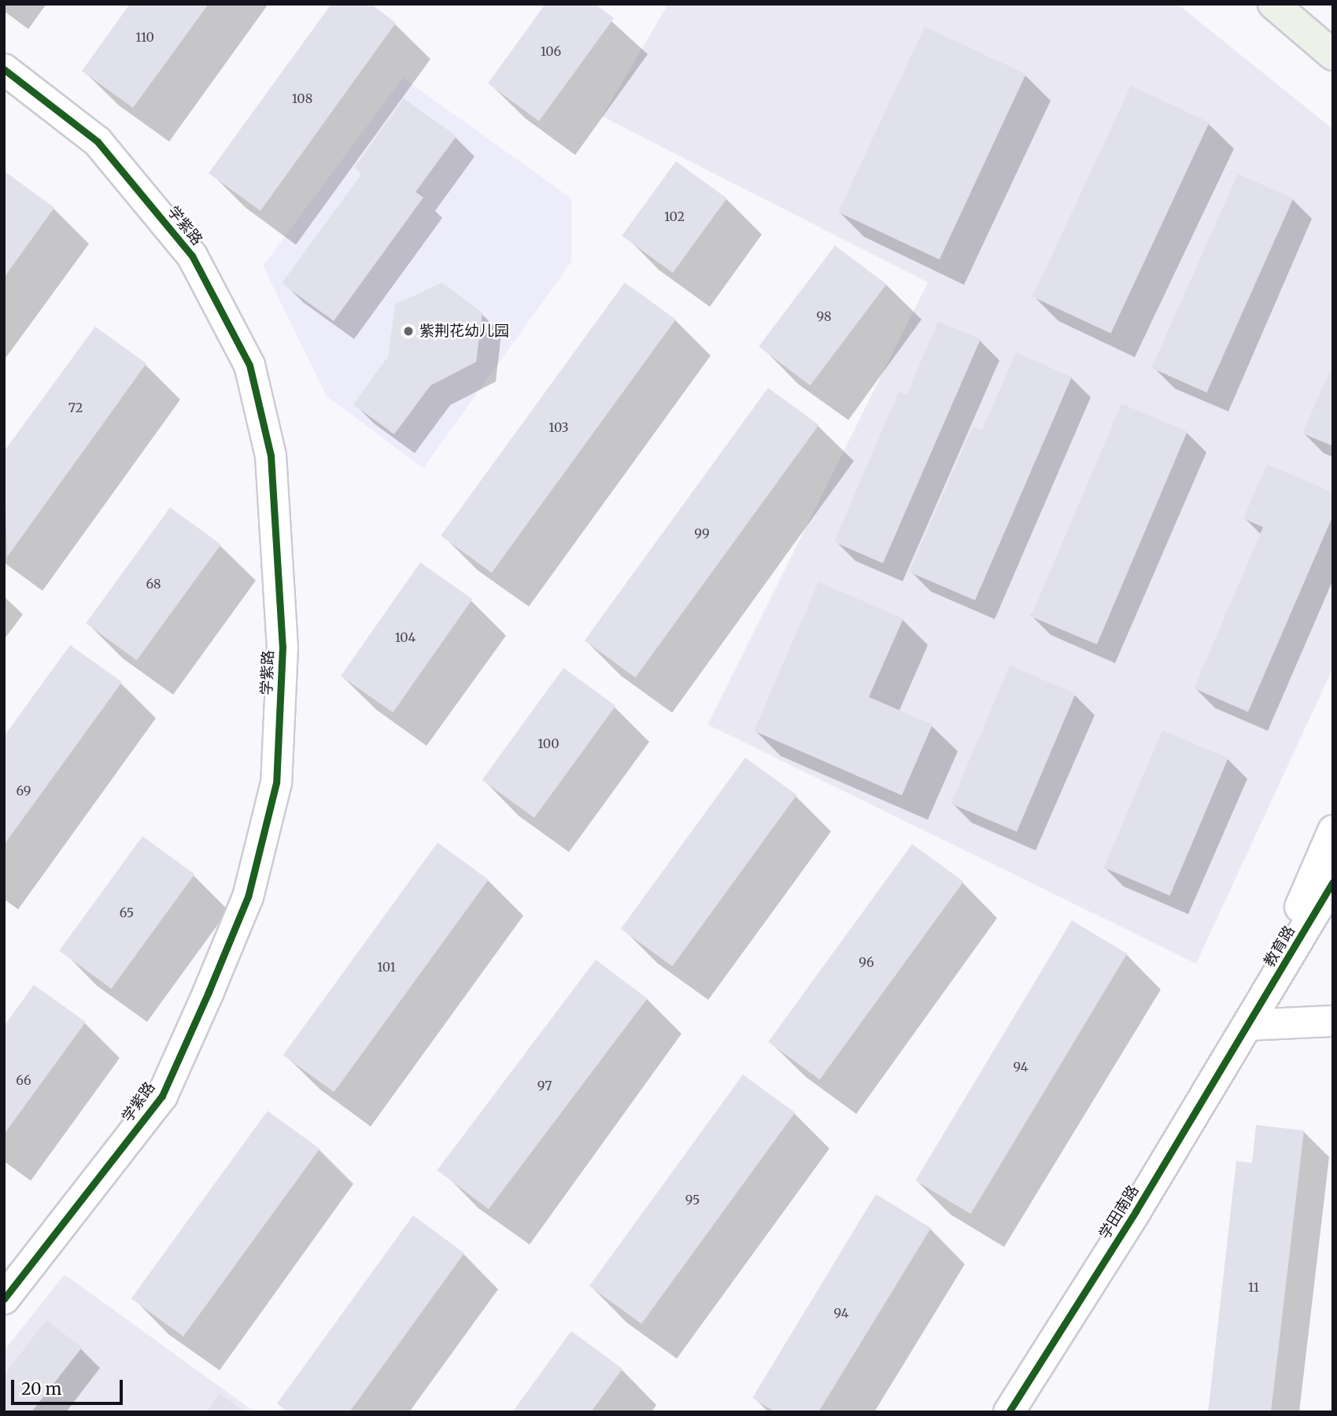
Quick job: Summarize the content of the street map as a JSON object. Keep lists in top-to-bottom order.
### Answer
{
  "streets": {
    "street": ["学紫路", "教育路", "学田南路"]
  },
  "crossings": [
    ["教育路", "学田南路"]
  ],
  "places": ["紫荆花幼儿园"],
  "house_numbers": [
    "110",
    "106",
    "108",
    "102",
    "98",
    "72",
    "103",
    "99",
    "68",
    "104",
    "100",
    "69",
    "65",
    "96",
    "101",
    "94",
    "66",
    "97",
    "95",
    "11",
    "94"
  ],
  "scale_bar": "20 m"
}
